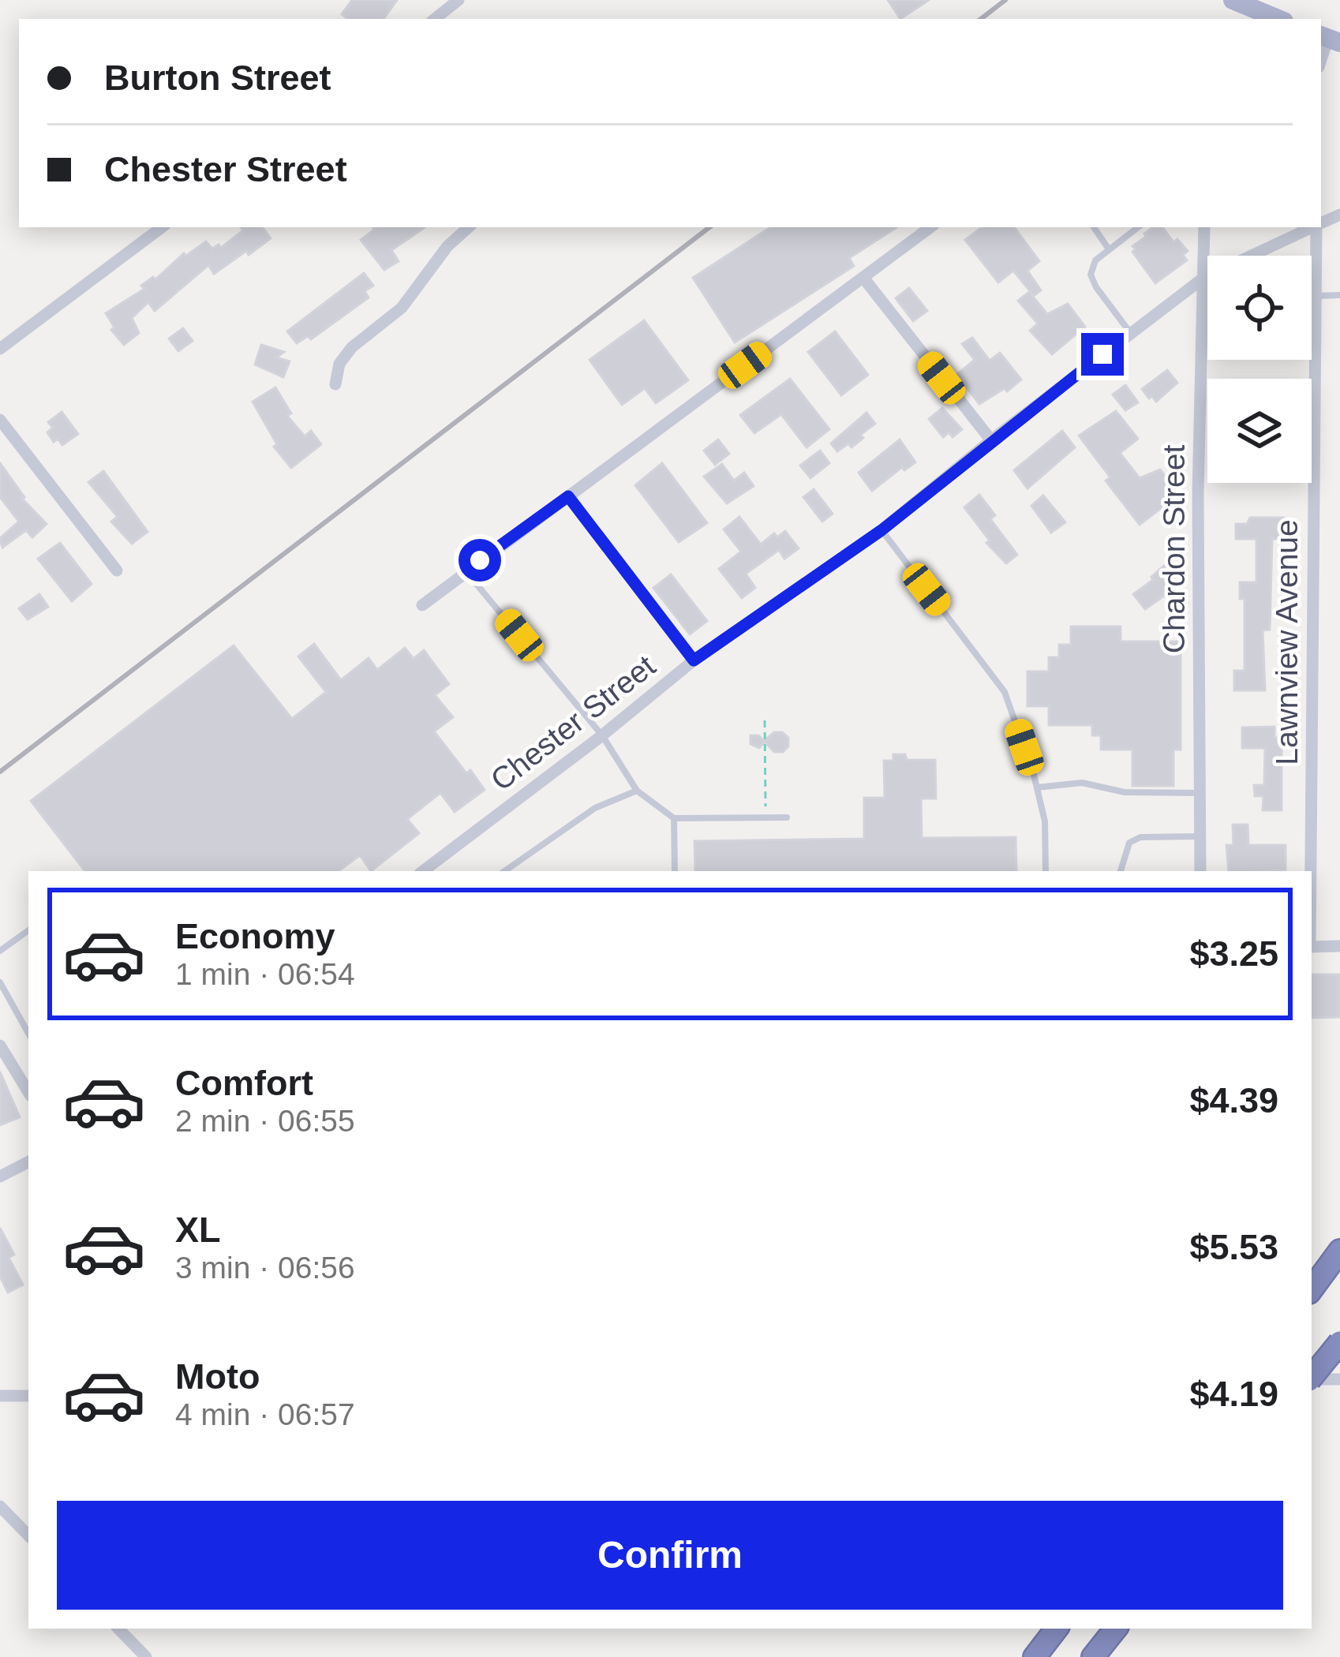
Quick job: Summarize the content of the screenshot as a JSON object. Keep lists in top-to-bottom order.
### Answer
{
  "streets": {
    "street": ["Chardon Street", "Lawnview Avenue", "Chester Street"]
  },
  "crossings": [
    ["Chardon Street", "Chester Street"]
  ],
  "page": {
    "banner": ["Burton Street", "Chester Street"],
    "list": [
      {
        "name": "Economy",
        "note": "1 min · 06:54",
        "value": "$3.25"
      },
      {
        "name": "Comfort",
        "note": "2 min · 06:55",
        "value": "$4.39"
      },
      {
        "name": "XL",
        "note": "3 min · 06:56",
        "value": "$5.53"
      },
      {
        "name": "Moto",
        "note": "4 min · 06:57",
        "value": "$4.19"
      }
    ],
    "buttons": "Confirm"
  }
}
